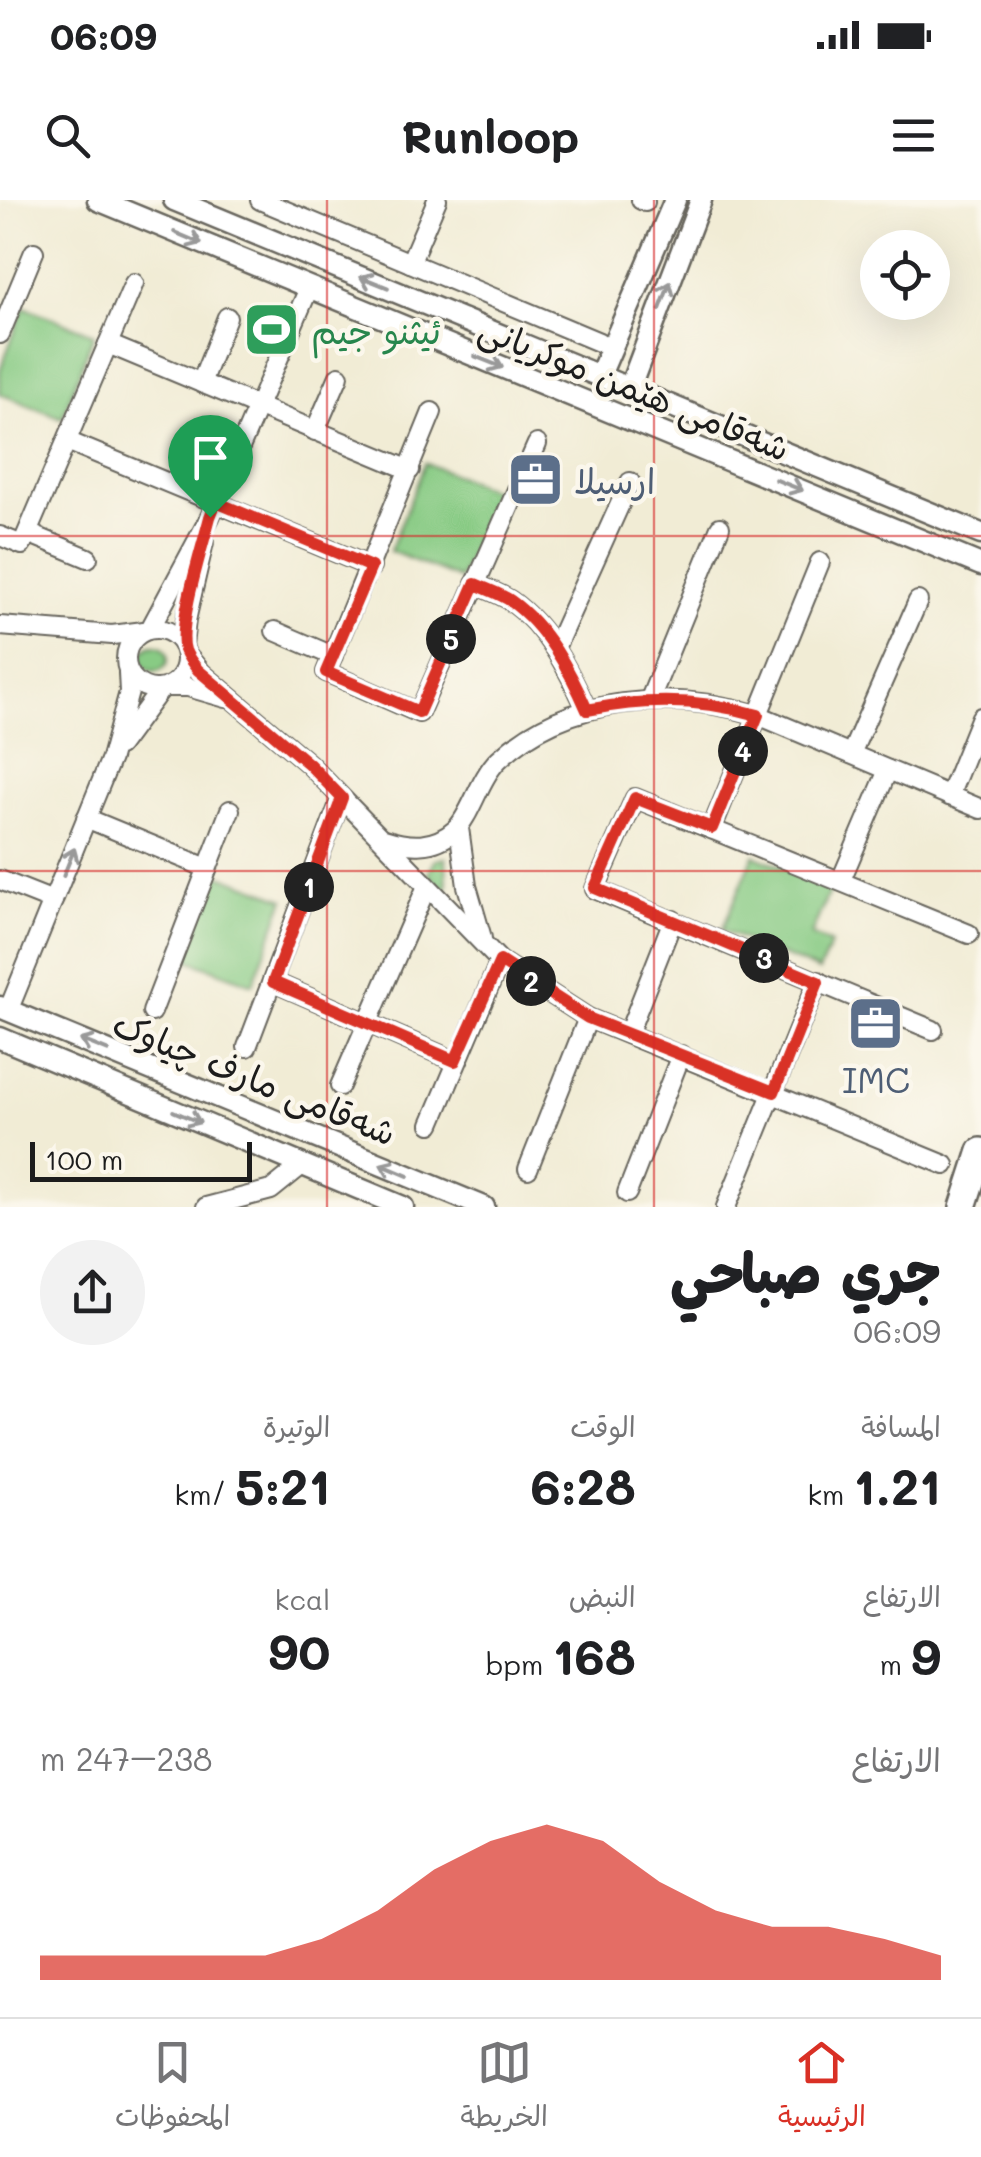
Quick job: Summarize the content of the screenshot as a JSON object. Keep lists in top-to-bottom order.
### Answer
{
  "streets": {
    "street": ["شەقامی هێمن موکریانی", "شەقامی مارف چیاوک"]
  },
  "places": {
    "sports": ["ئيثنو جيم"],
    "office": ["ارسيلا", "IMC"]
  },
  "scale_bar": "100 m",
  "page": {
    "status": "06:09",
    "header": "Runloop",
    "pins": [
      "5",
      "4",
      "1",
      "3",
      "2"
    ],
    "scale": "100 m",
    "heading": ["جري صباحي", "06:09"],
    "stats": [
      ["المسافة", "1.21 km"],
      ["الوقت", "6:28"],
      ["الوتيرة", "5:21 /km"],
      ["الارتفاع", "9 m"],
      ["النبض", "168 bpm"],
      ["kcal", "90"]
    ],
    "chart": ["الارتفاع", "238–247 m"],
    "tabs": ["الرئيسية", "الخريطة", "المحفوظات"]
  }
}
